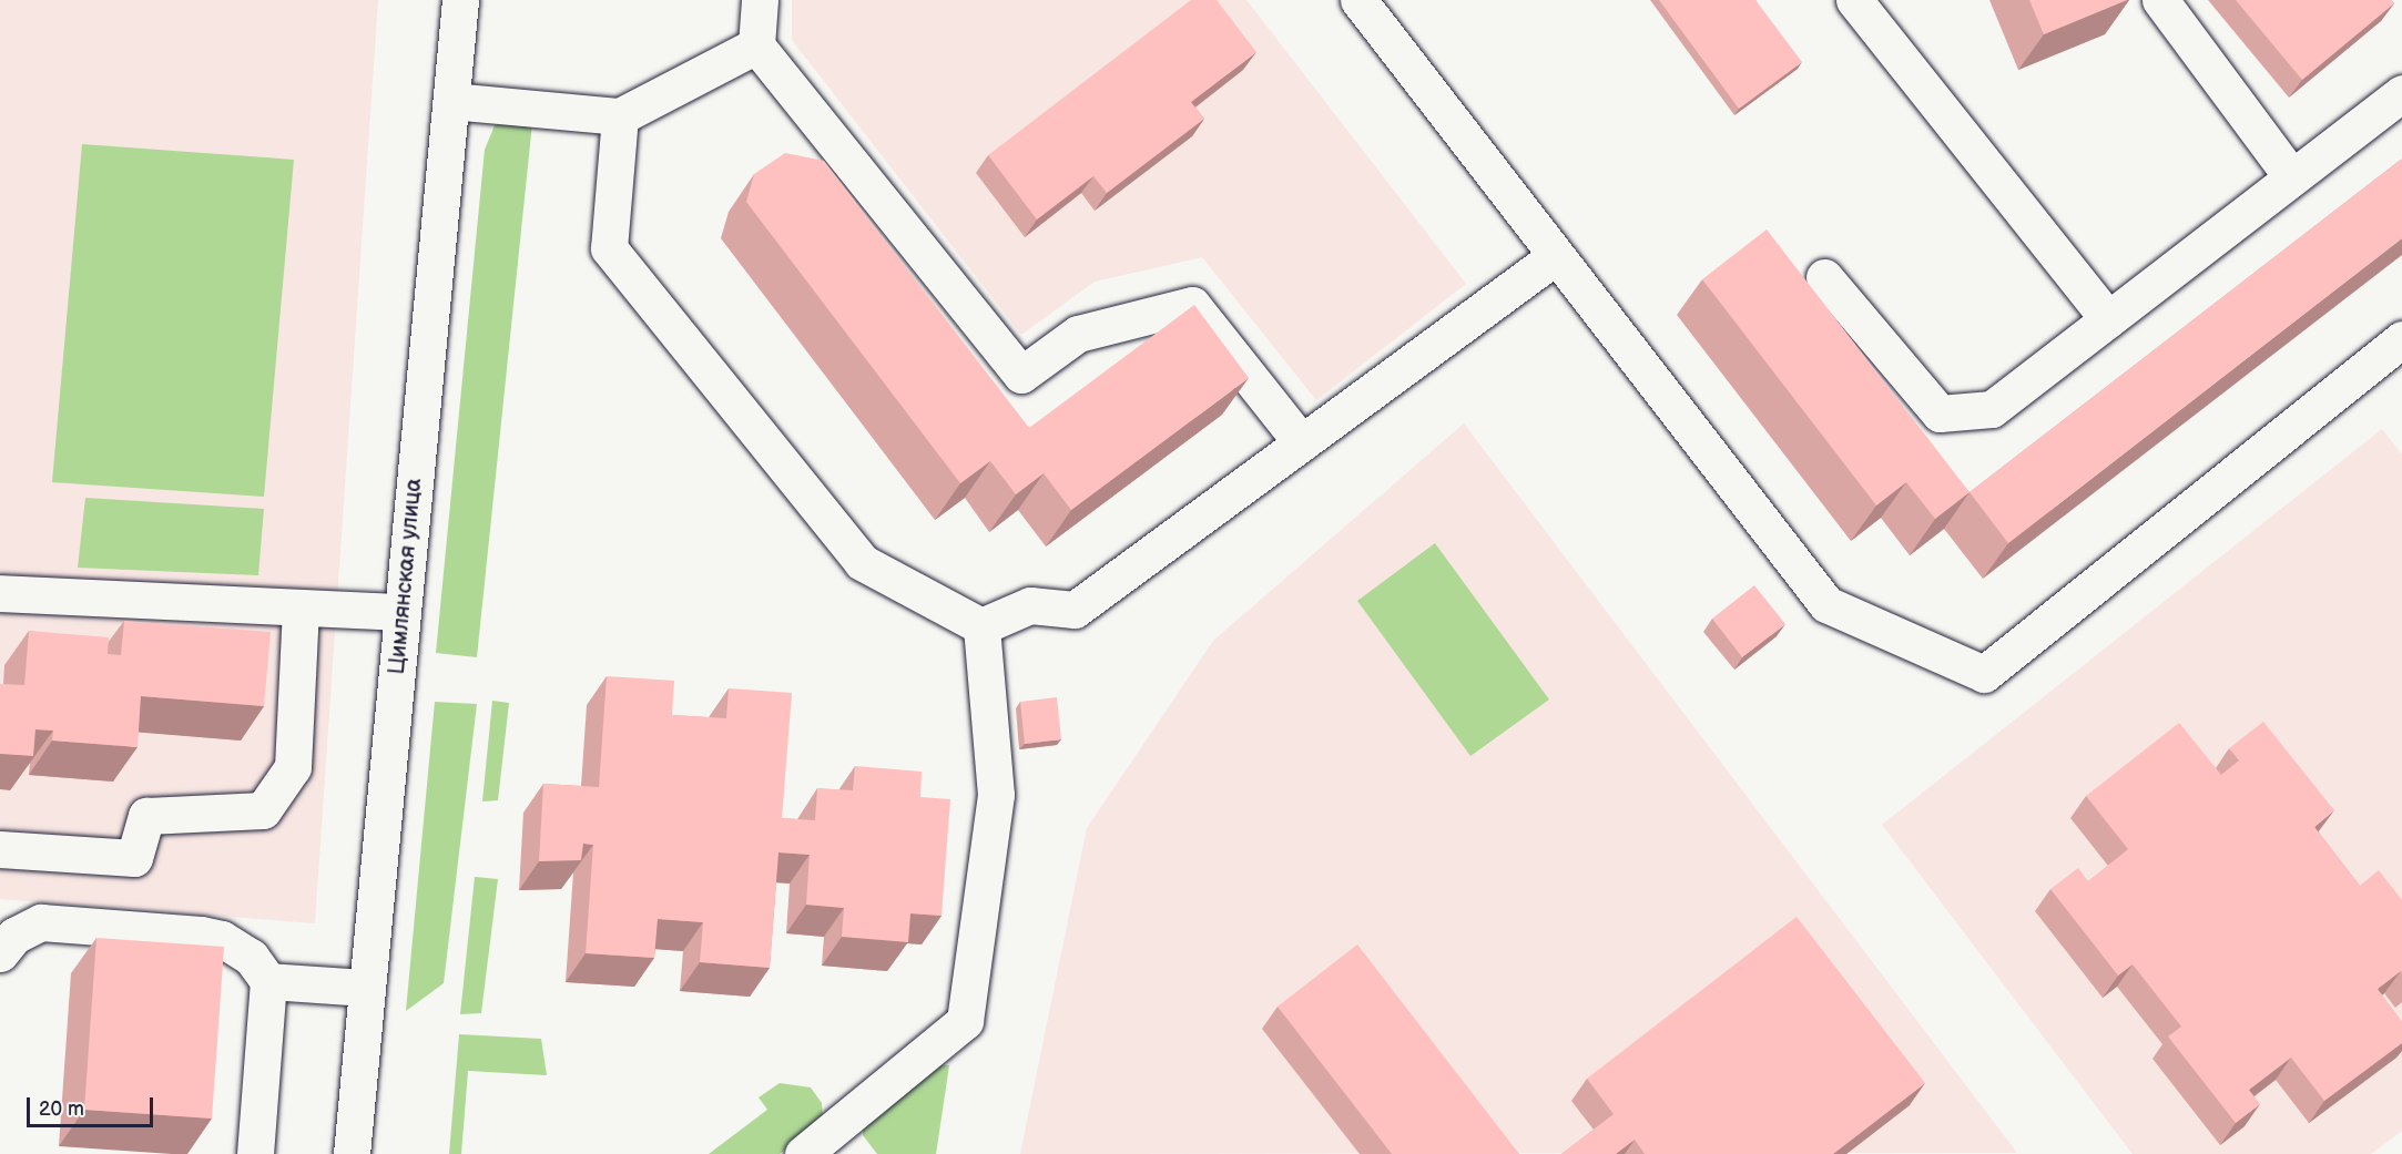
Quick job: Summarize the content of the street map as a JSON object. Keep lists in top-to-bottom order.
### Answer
{
  "streets": {
    "street": ["Цимлянская улица"]
  },
  "scale_bar": "20 m"
}
